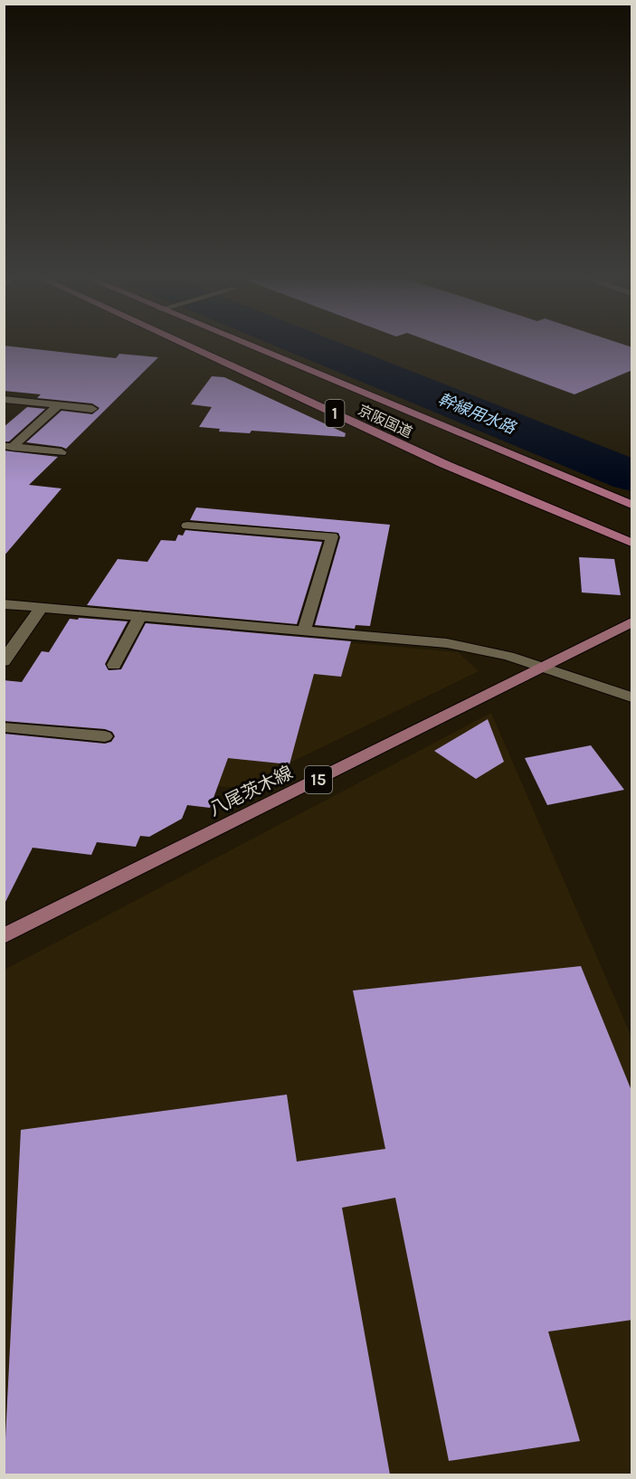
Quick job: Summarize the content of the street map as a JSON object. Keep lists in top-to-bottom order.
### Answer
{
  "streets": {
    "highway": ["1", "京阪国道"],
    "main road": ["15", "八尾茨木線"]
  },
  "water": ["幹線用水路"]
}
